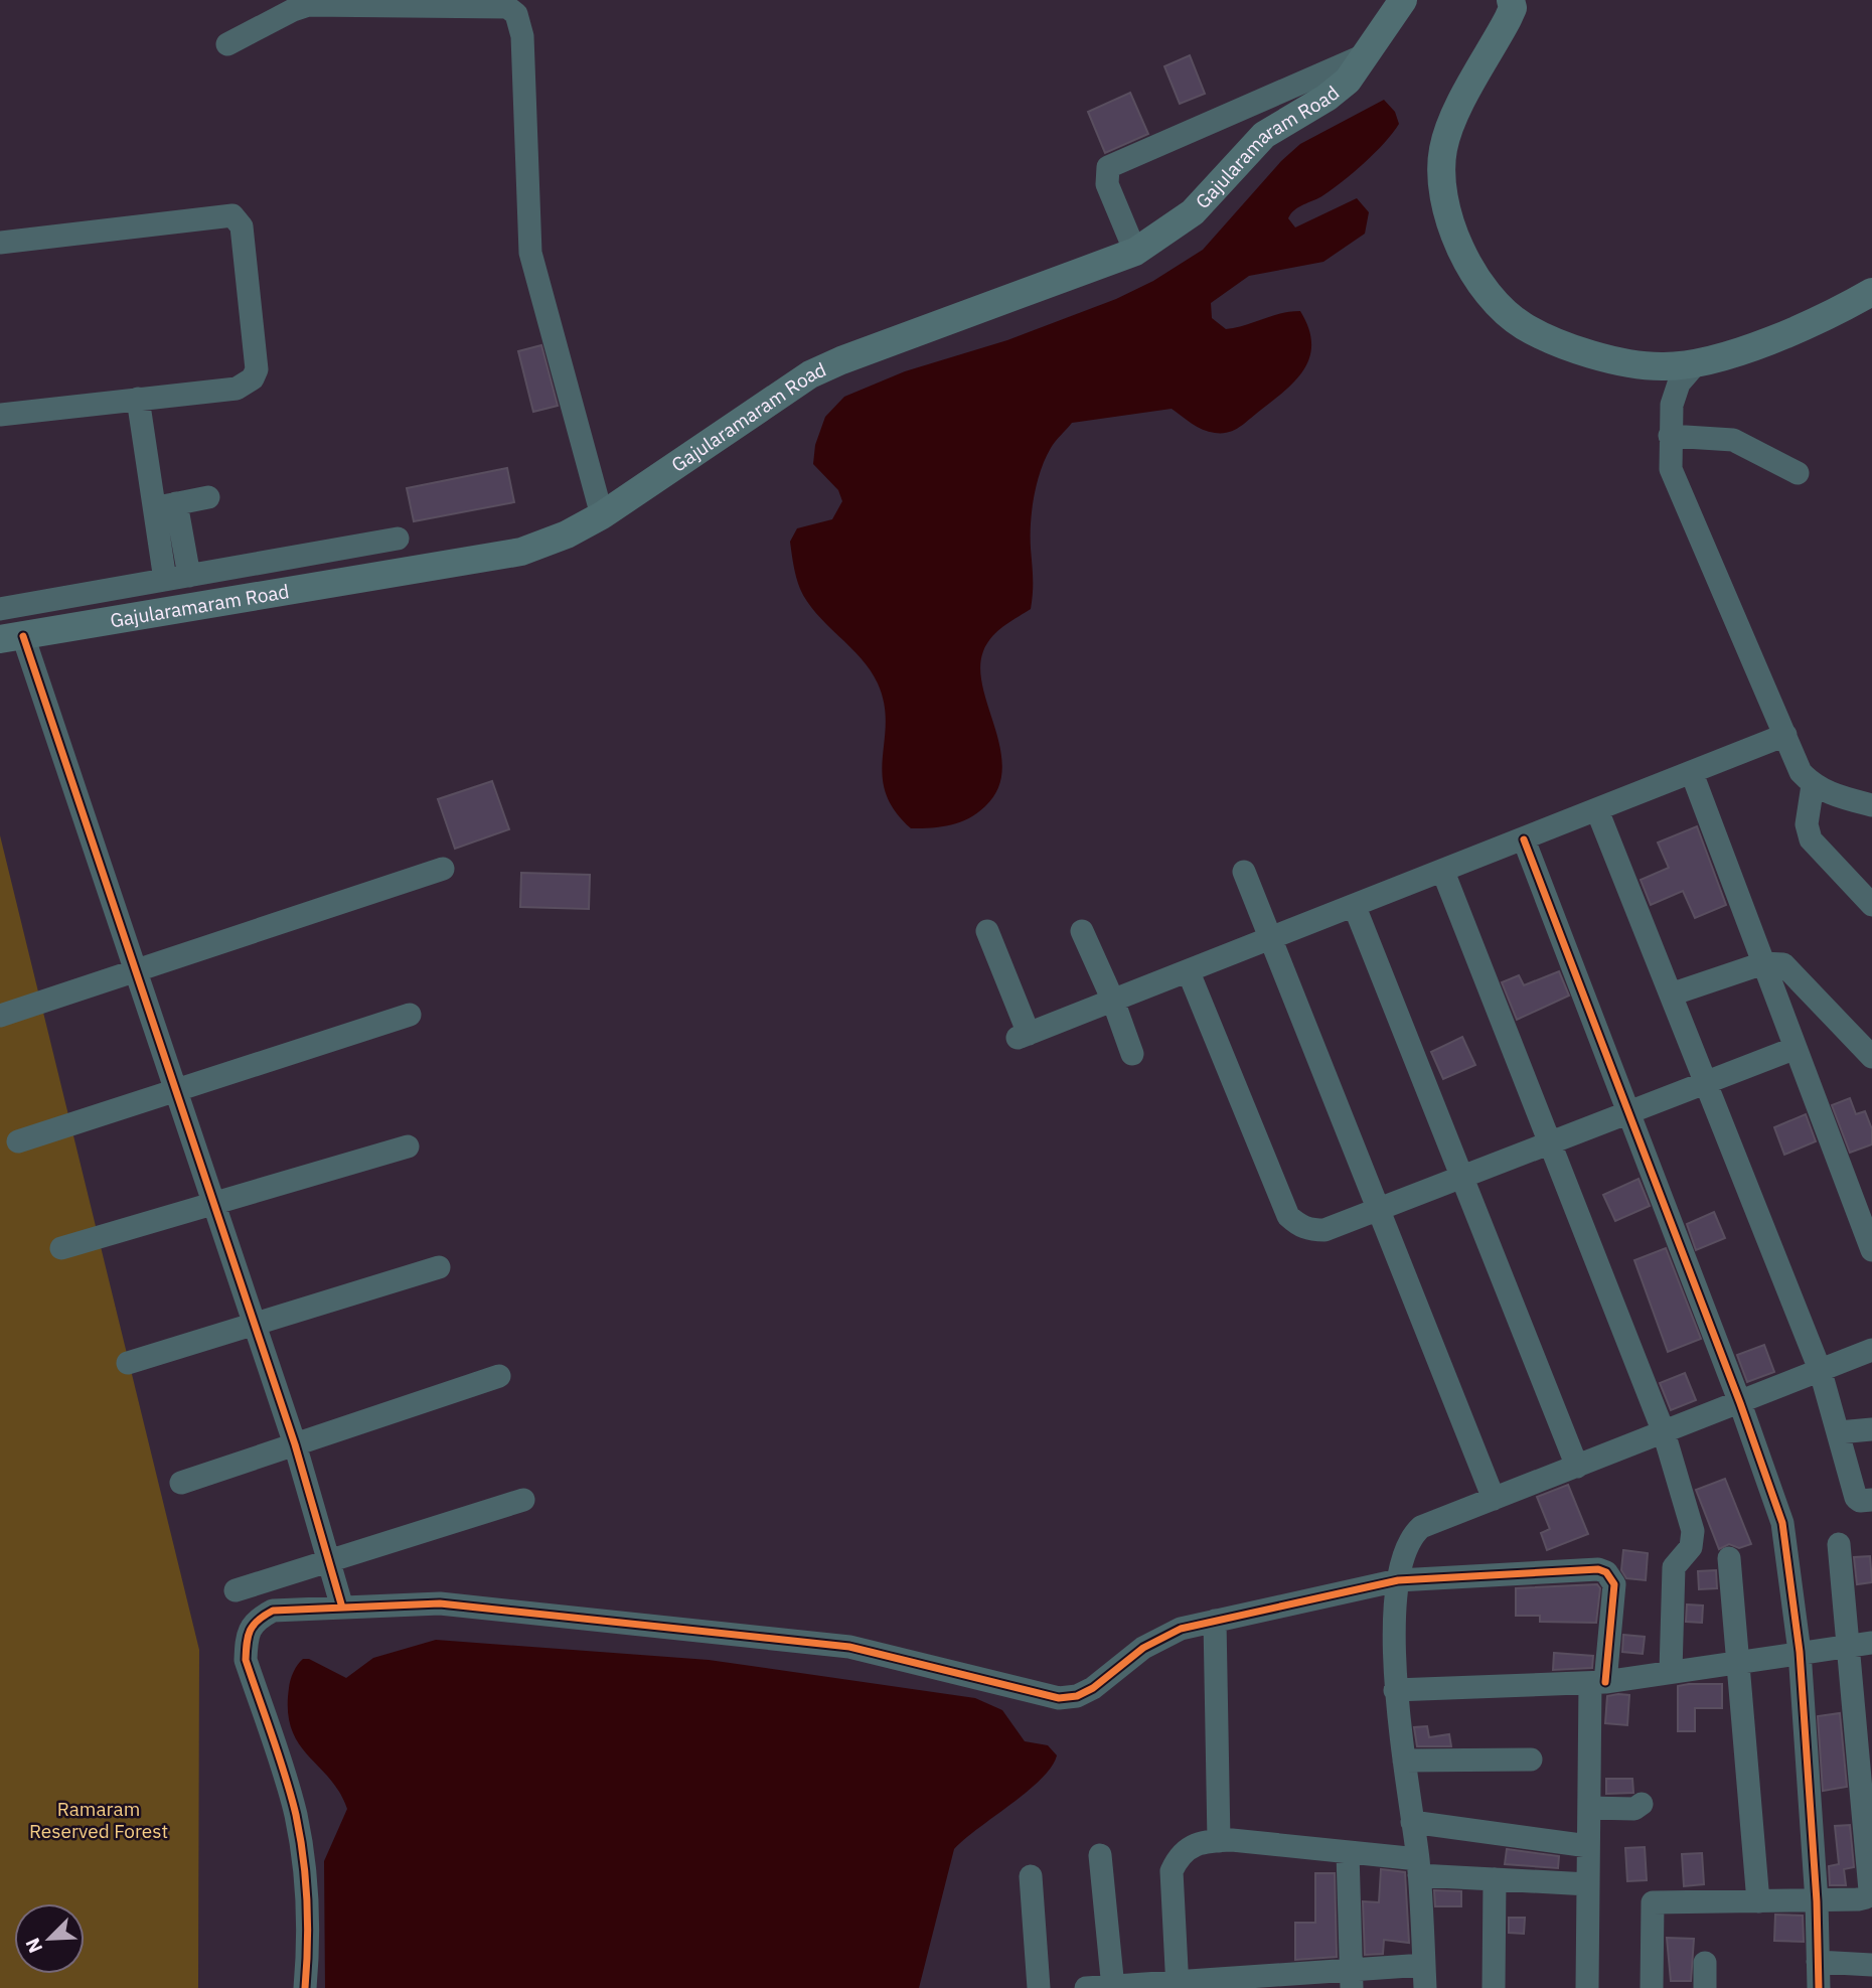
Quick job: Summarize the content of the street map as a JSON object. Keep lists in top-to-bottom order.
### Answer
{
  "streets": {
    "main road": ["Gajularamaram Road"]
  },
  "parks": ["Ramaram Reserved Forest"],
  "north": "bottom left"
}
